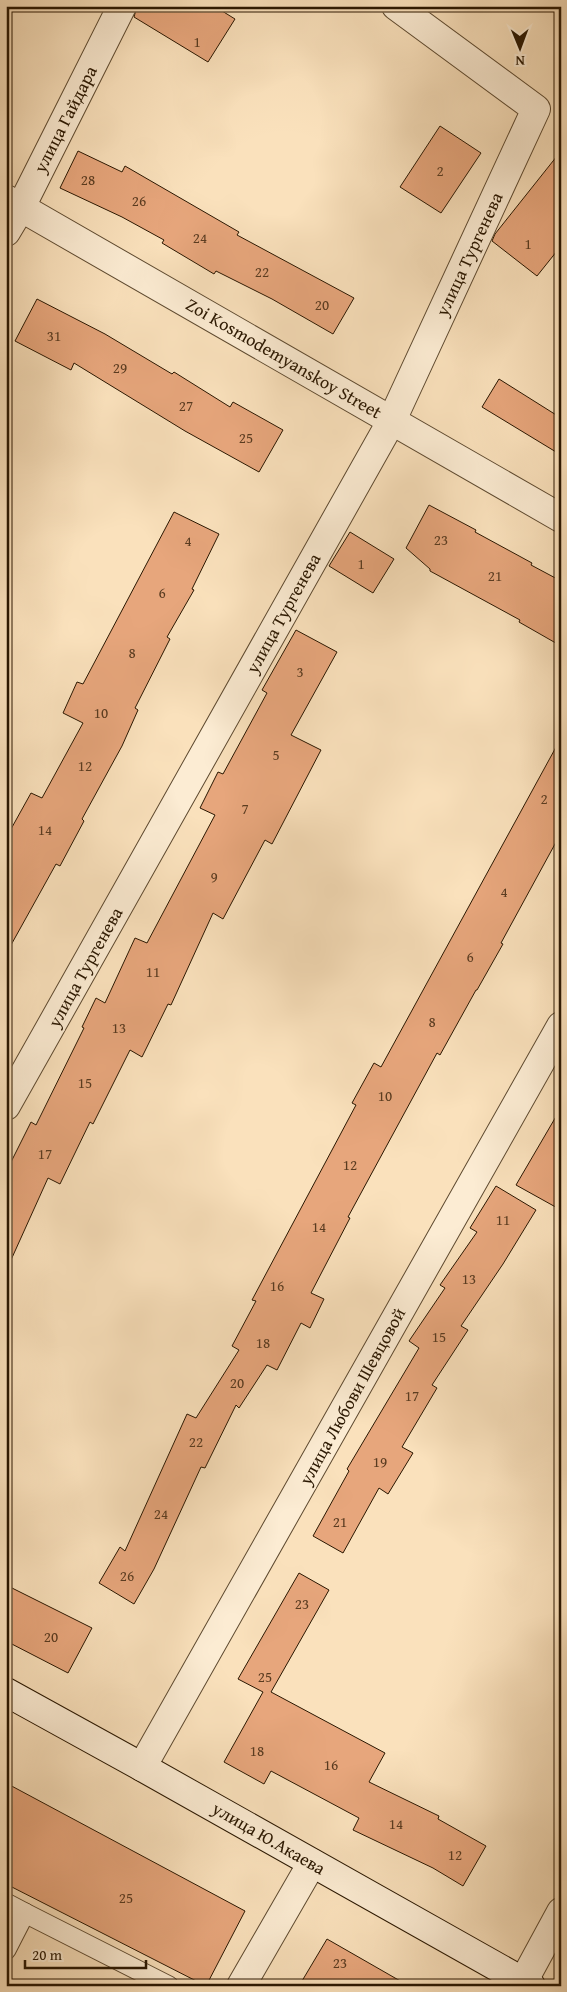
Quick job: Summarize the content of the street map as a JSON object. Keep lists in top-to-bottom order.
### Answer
{
  "streets": {
    "street": [
      "улица Гайдара",
      "улица Тургенева",
      "Zoi Kosmodemyanskoy Street",
      "улица Любови Шевцовой",
      "улица Ю.Акаева"
    ]
  },
  "crossings": [
    ["улица Гайдара", "Zoi Kosmodemyanskoy Street"],
    ["улица Тургенева", "Zoi Kosmodemyanskoy Street"],
    ["улица Любови Шевцовой", "улица Ю.Акаева"]
  ],
  "house_numbers": [
    "1",
    "2",
    "28",
    "26",
    "24",
    "1",
    "22",
    "20",
    "31",
    "29",
    "27",
    "25",
    "23",
    "4",
    "1",
    "21",
    "6",
    "8",
    "3",
    "10",
    "5",
    "12",
    "2",
    "7",
    "14",
    "9",
    "4",
    "6",
    "11",
    "8",
    "13",
    "15",
    "10",
    "17",
    "12",
    "11",
    "14",
    "13",
    "16",
    "15",
    "18",
    "20",
    "17",
    "22",
    "19",
    "24",
    "21",
    "26",
    "23",
    "20",
    "25",
    "18",
    "16",
    "14",
    "12",
    "25",
    "23"
  ],
  "scale_bar": "20 m",
  "north": "bottom"
}
